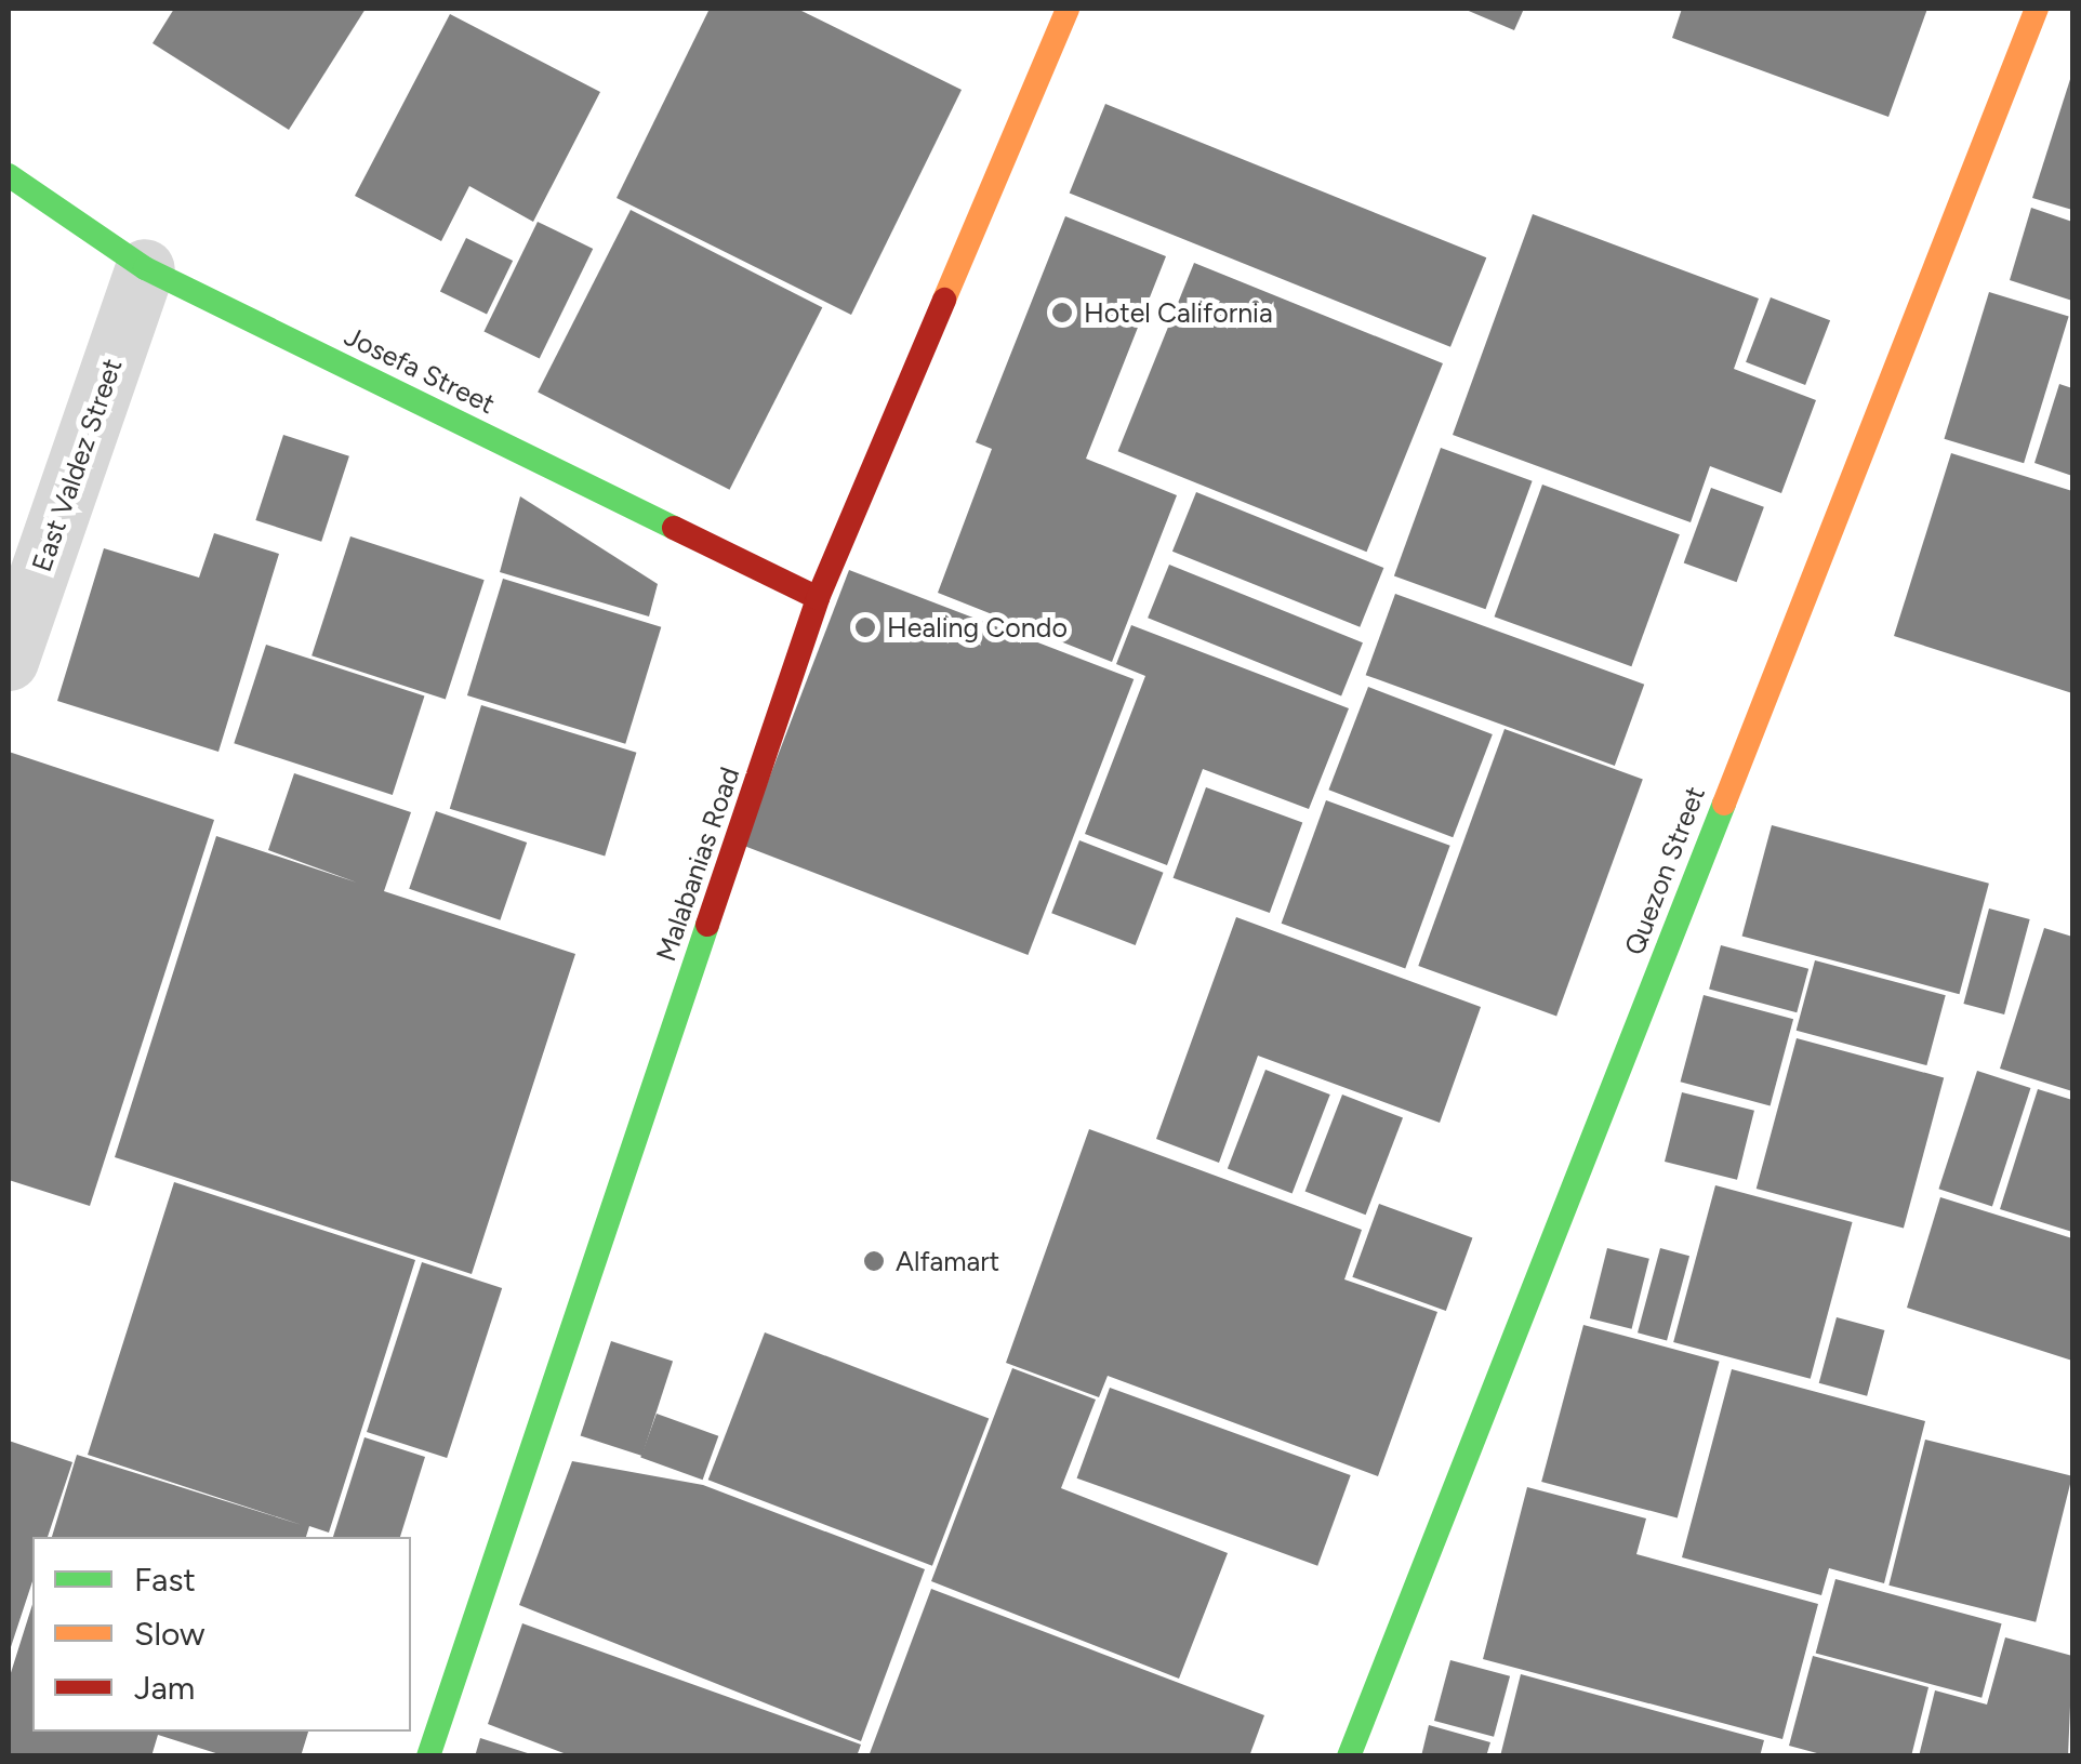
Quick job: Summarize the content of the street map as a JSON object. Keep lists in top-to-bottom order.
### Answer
{
  "streets": {
    "street": [
      "Josefa Street",
      "East Valdez Street",
      "Malabanias Road",
      "Quezon Street"
    ]
  },
  "crossings": [
    ["Josefa Street", "East Valdez Street"],
    ["Josefa Street", "Malabanias Road"]
  ],
  "places": ["Hotel California", "Healing Condo", "Alfamart"],
  "legend": ["Fast", "Slow", "Jam"]
}
